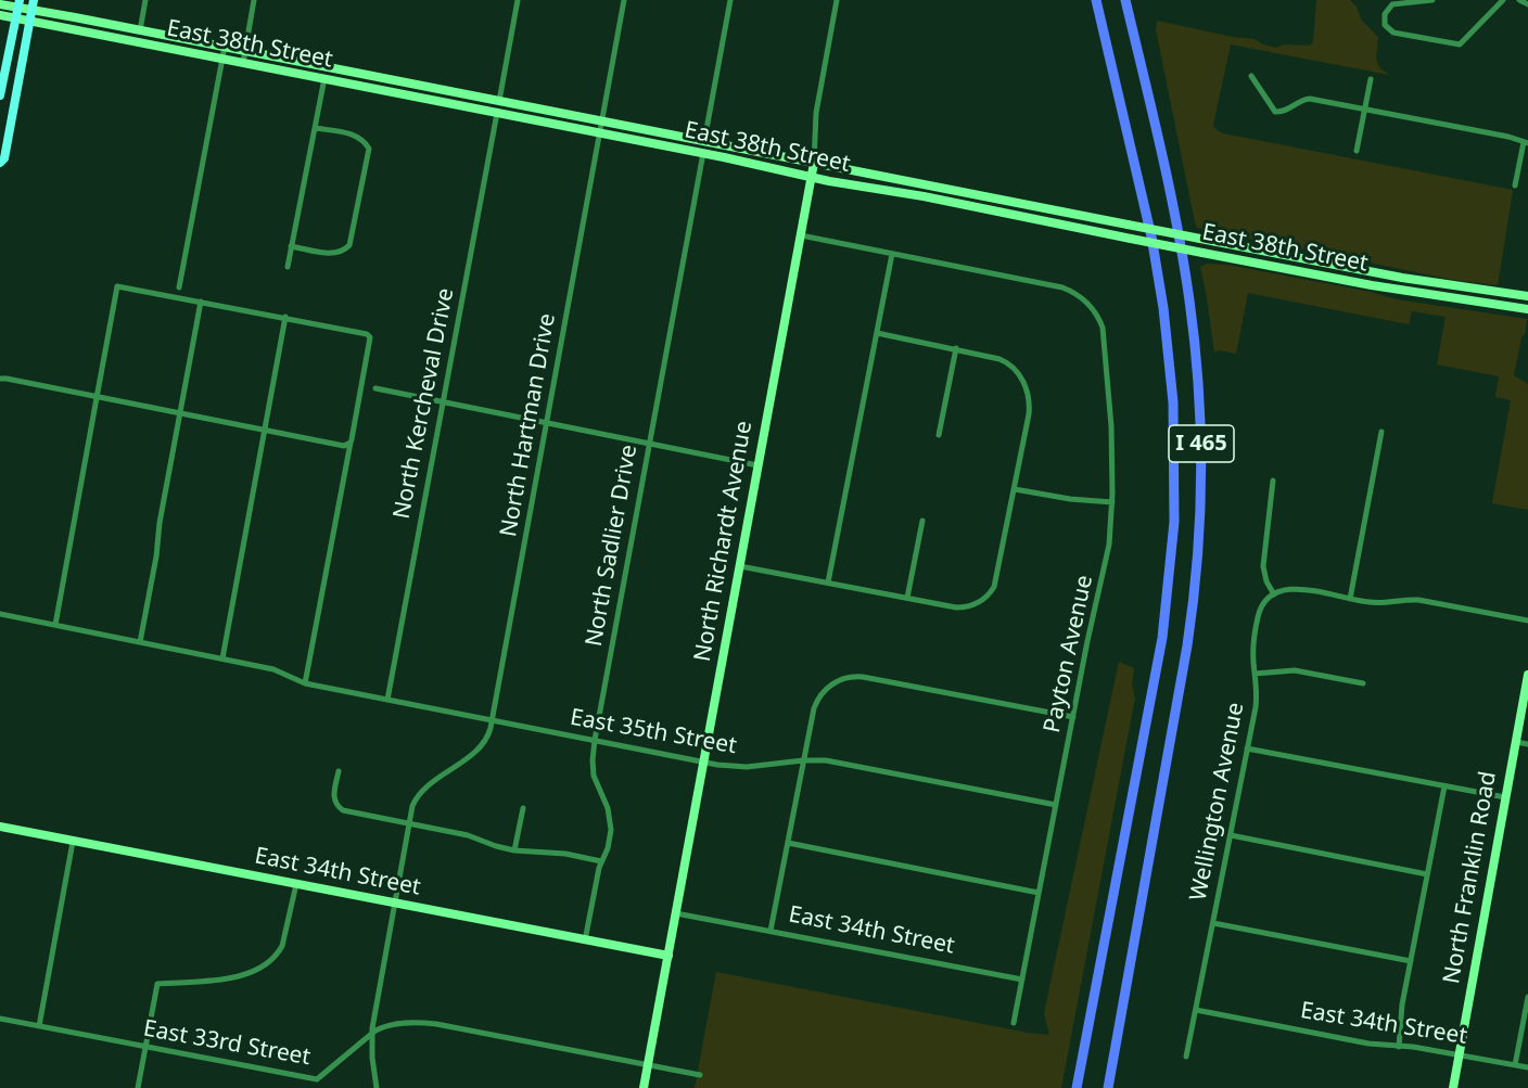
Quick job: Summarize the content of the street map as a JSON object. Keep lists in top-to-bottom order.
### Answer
{
  "streets": {
    "highway": ["I 465"],
    "main road": [
      "East 38th Street",
      "North Richardt Avenue",
      "East 34th Street",
      "North Franklin Road"
    ],
    "street": [
      "North Kercheval Drive",
      "North Hartman Drive",
      "North Sadlier Drive",
      "Payton Avenue",
      "East 35th Street",
      "Wellington Avenue",
      "East 33rd Street"
    ]
  },
  "crossings": [
    ["East 38th Street", "North Kercheval Drive"],
    ["East 38th Street", "North Hartman Drive"],
    ["East 38th Street", "North Richardt Avenue"],
    ["East 38th Street", "North Sadlier Drive"],
    ["North Kercheval Drive", "East 35th Street"],
    ["North Hartman Drive", "East 35th Street"],
    ["North Hartman Drive", "East 34th Street"],
    ["North Hartman Drive", "East 33rd Street"],
    ["North Richardt Avenue", "East 35th Street"],
    ["North Richardt Avenue", "East 34th Street"],
    ["North Richardt Avenue", "East 33rd Street"],
    ["North Sadlier Drive", "East 35th Street"],
    ["North Sadlier Drive", "East 34th Street"],
    ["Payton Avenue", "East 35th Street"],
    ["Payton Avenue", "East 34th Street"],
    ["Wellington Avenue", "East 34th Street"],
    ["East 34th Street", "North Franklin Road"]
  ]
}
